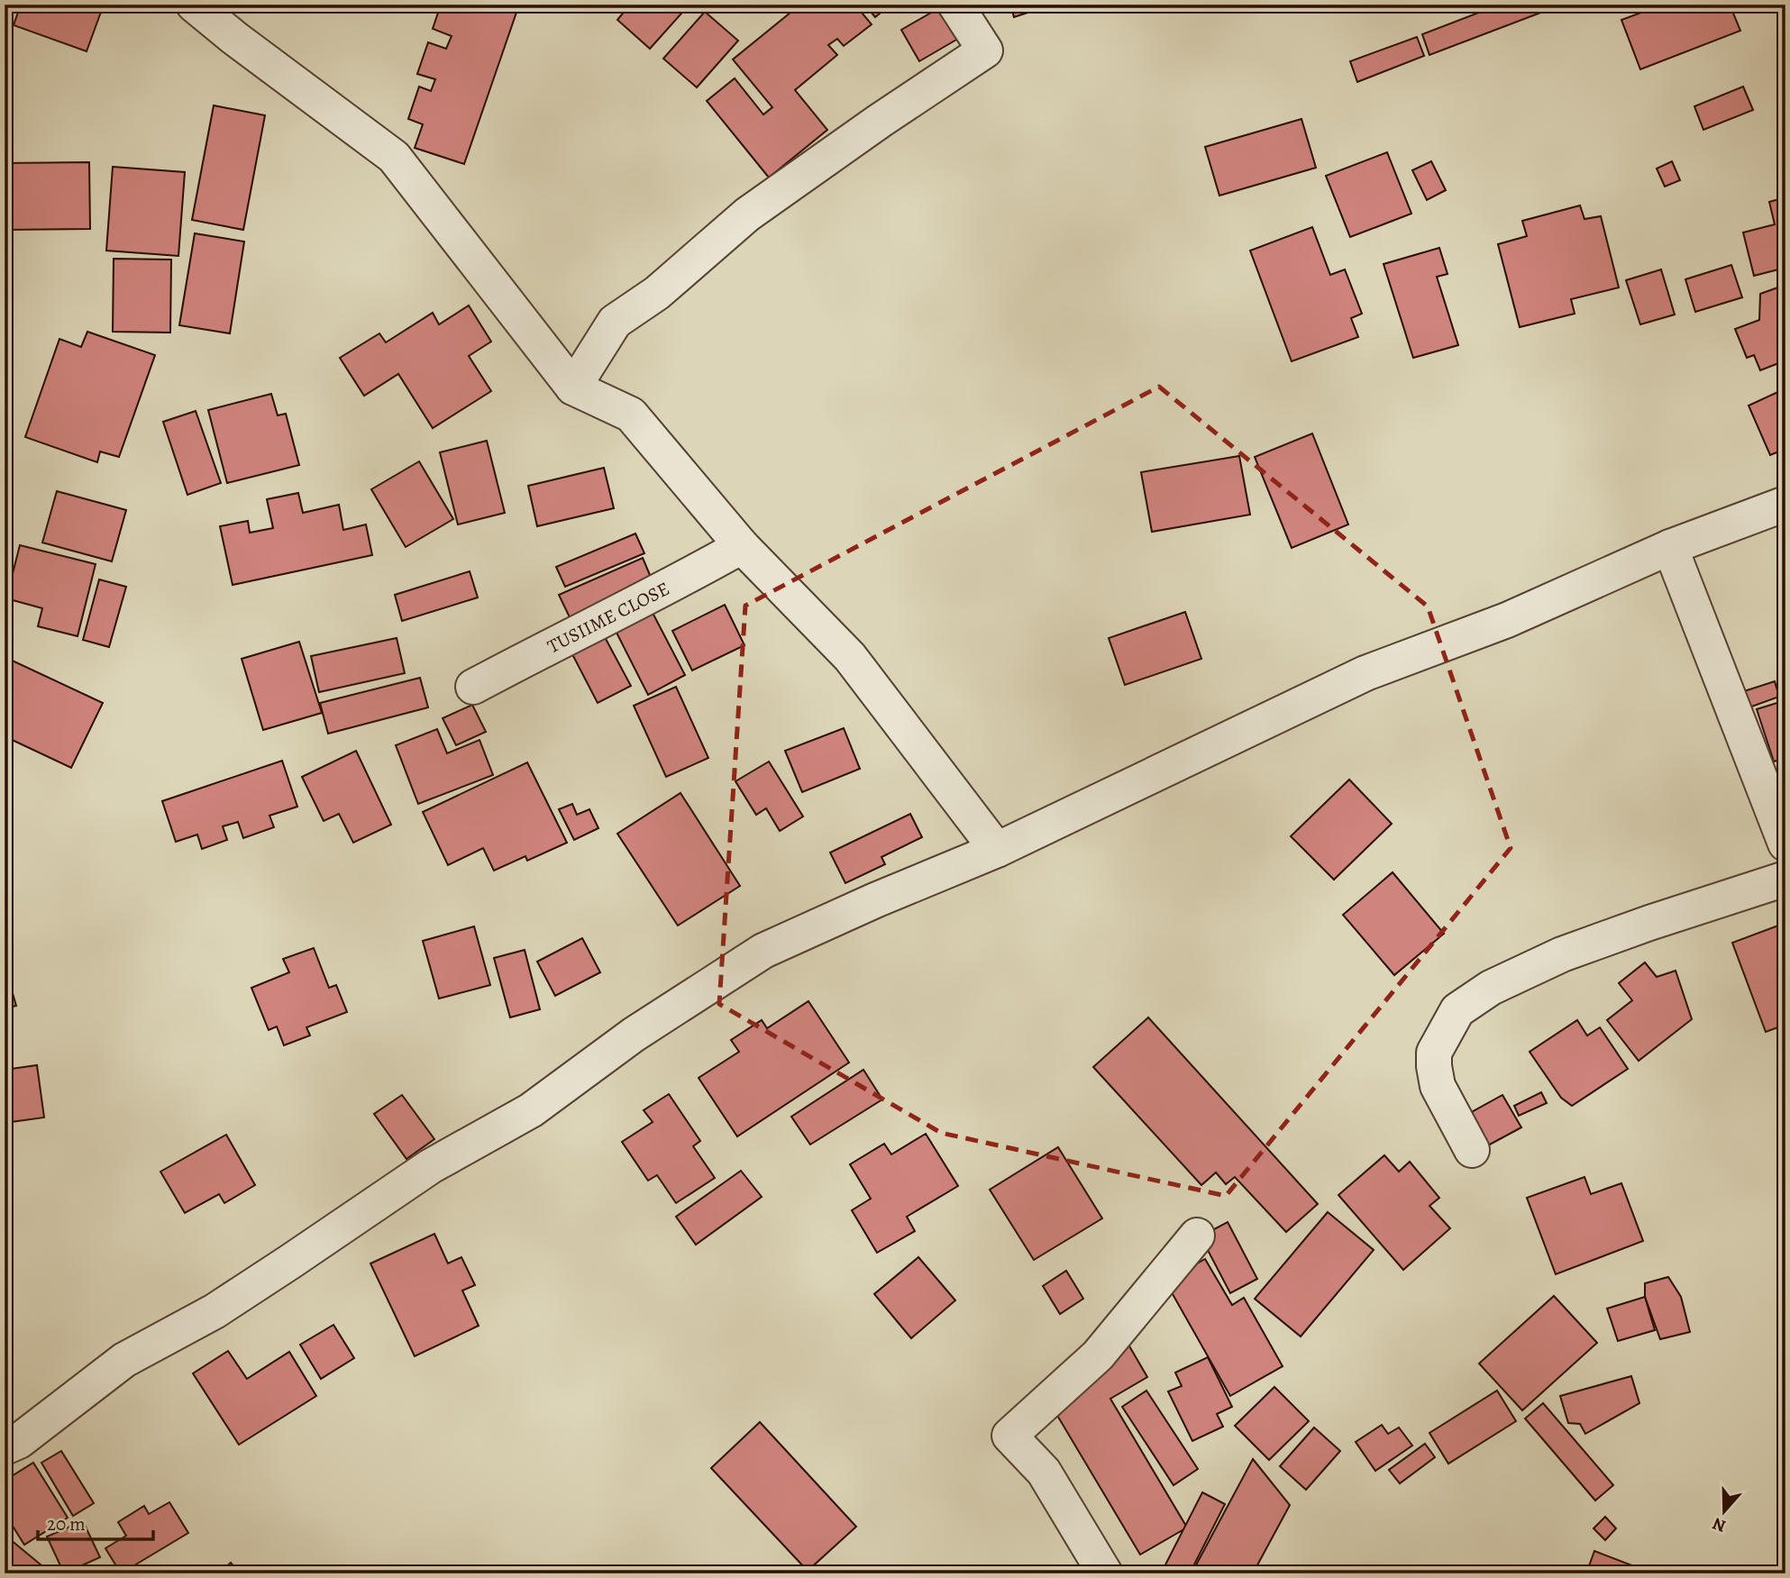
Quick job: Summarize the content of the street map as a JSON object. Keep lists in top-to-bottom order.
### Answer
{
  "streets": {
    "street": ["TUSIIME CLOSE"]
  },
  "scale_bar": "20 m",
  "north": "bottom"
}
